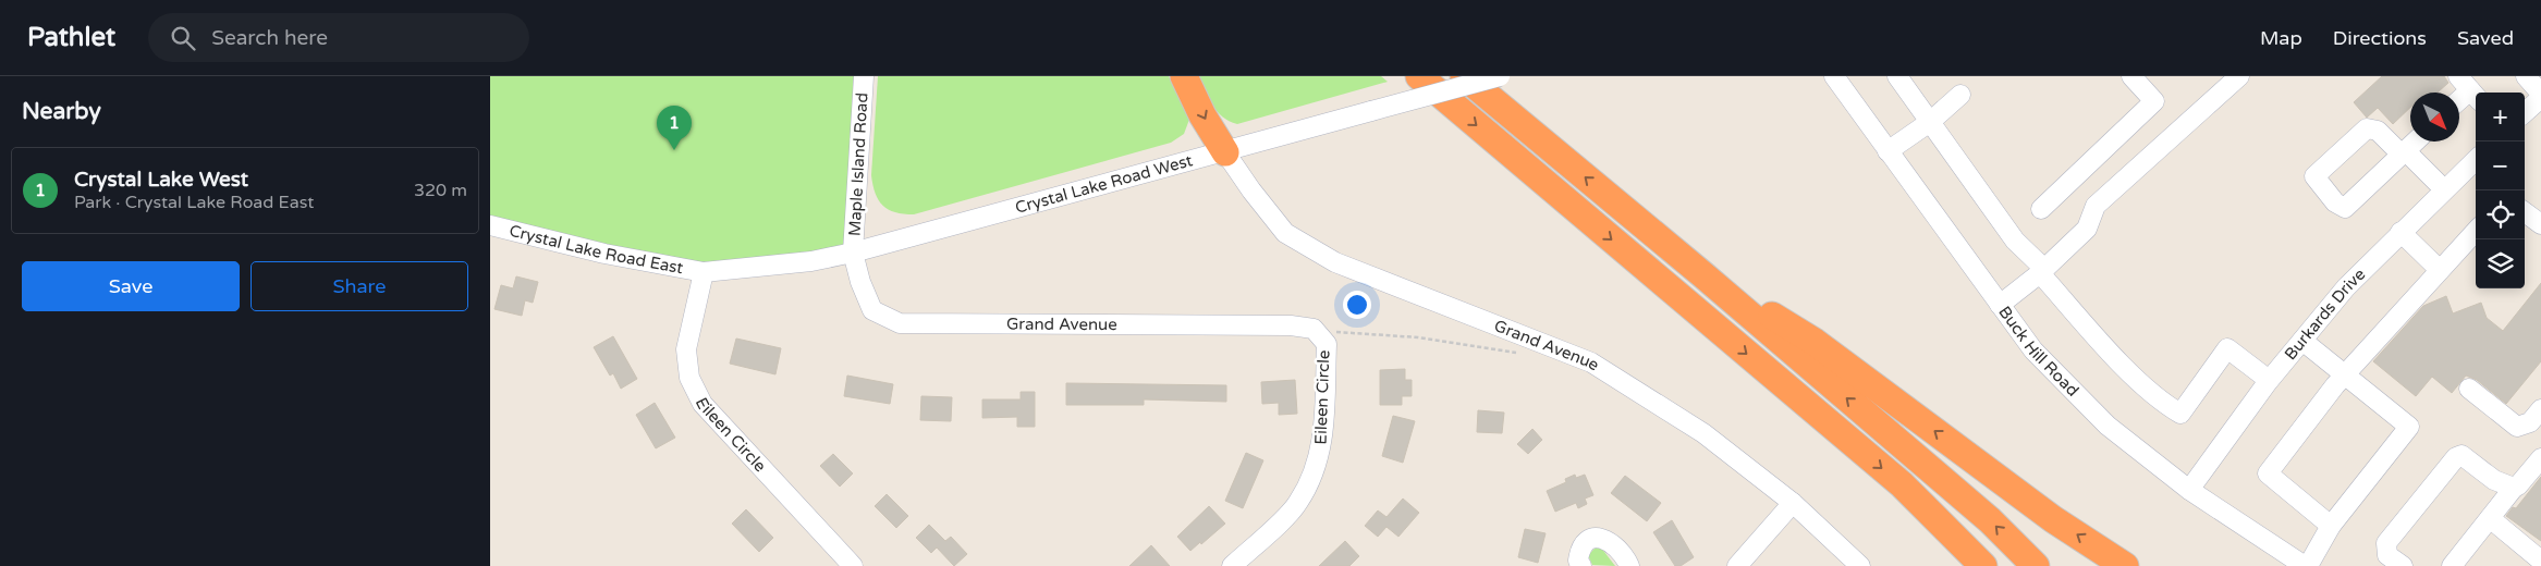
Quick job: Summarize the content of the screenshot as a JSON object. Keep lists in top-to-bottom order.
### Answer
{
  "streets": {
    "street": [
      "Maple Island Road",
      "Crystal Lake Road West",
      "Crystal Lake Road East",
      "Burkards Drive",
      "Grand Avenue",
      "Buck Hill Road",
      "Eileen Circle"
    ]
  },
  "crossings": [
    ["Maple Island Road", "Crystal Lake Road West"],
    ["Maple Island Road", "Grand Avenue"],
    ["Crystal Lake Road West", "Crystal Lake Road East"],
    ["Crystal Lake Road West", "Grand Avenue"],
    ["Crystal Lake Road West", "Eileen Circle"],
    ["Crystal Lake Road East", "Eileen Circle"],
    ["Burkards Drive", "Buck Hill Road"],
    ["Grand Avenue", "Eileen Circle"]
  ],
  "north": "bottom right",
  "page": {
    "header": "Pathlet",
    "search": "Search here",
    "nav": ["Map", "Directions", "Saved"],
    "heading": "Nearby",
    "map_buttons": ["+", "−"],
    "pins": "1",
    "list": [
      {
        "mark": "1",
        "name": "Crystal Lake West",
        "note": "Park · Crystal Lake Road East",
        "value": "320 m"
      }
    ],
    "buttons": ["Save", "Share"]
  }
}
